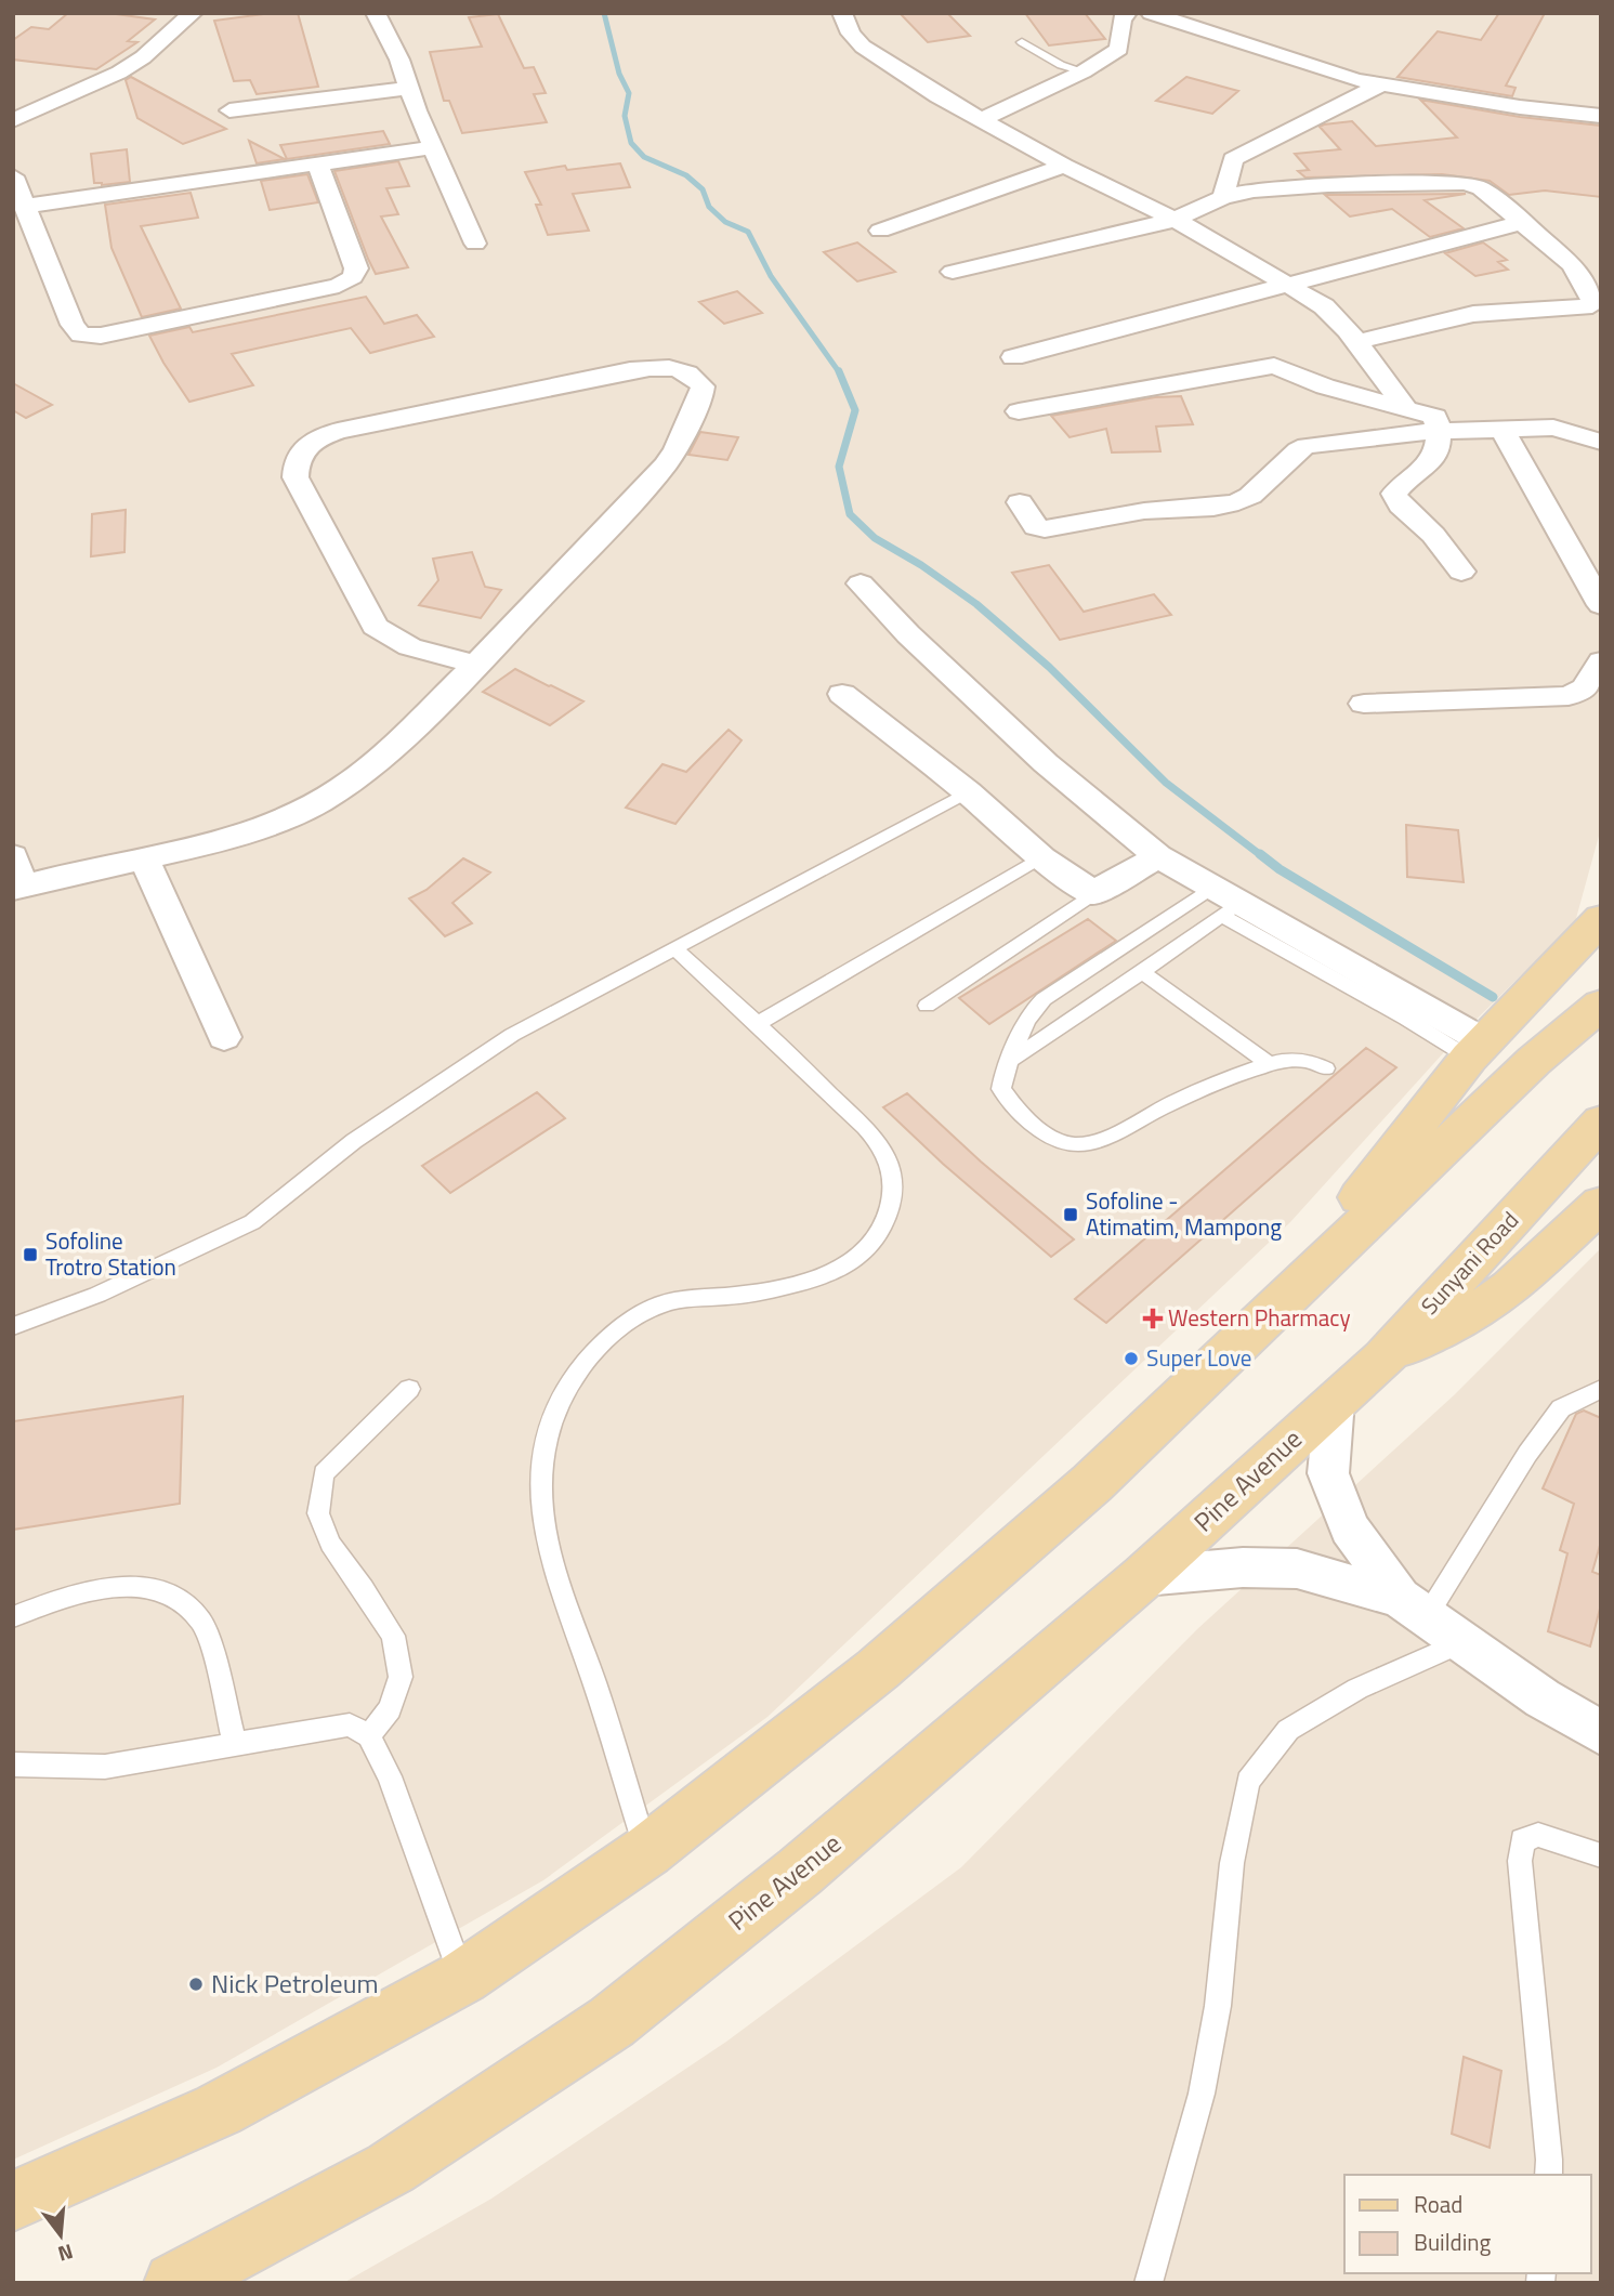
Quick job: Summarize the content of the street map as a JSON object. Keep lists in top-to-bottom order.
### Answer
{
  "streets": {
    "main road": ["Sunyani Road", "Pine Avenue"]
  },
  "crossings": [
    ["Sunyani Road", "Pine Avenue"]
  ],
  "places": {
    "transit": ["Sofoline - Atimatim, Mampong", "Sofoline Trotro Station"],
    "health": ["Western Pharmacy"],
    "other": ["Super Love", "Nick Petroleum"]
  },
  "legend": ["Road", "Building"],
  "north": "bottom"
}
